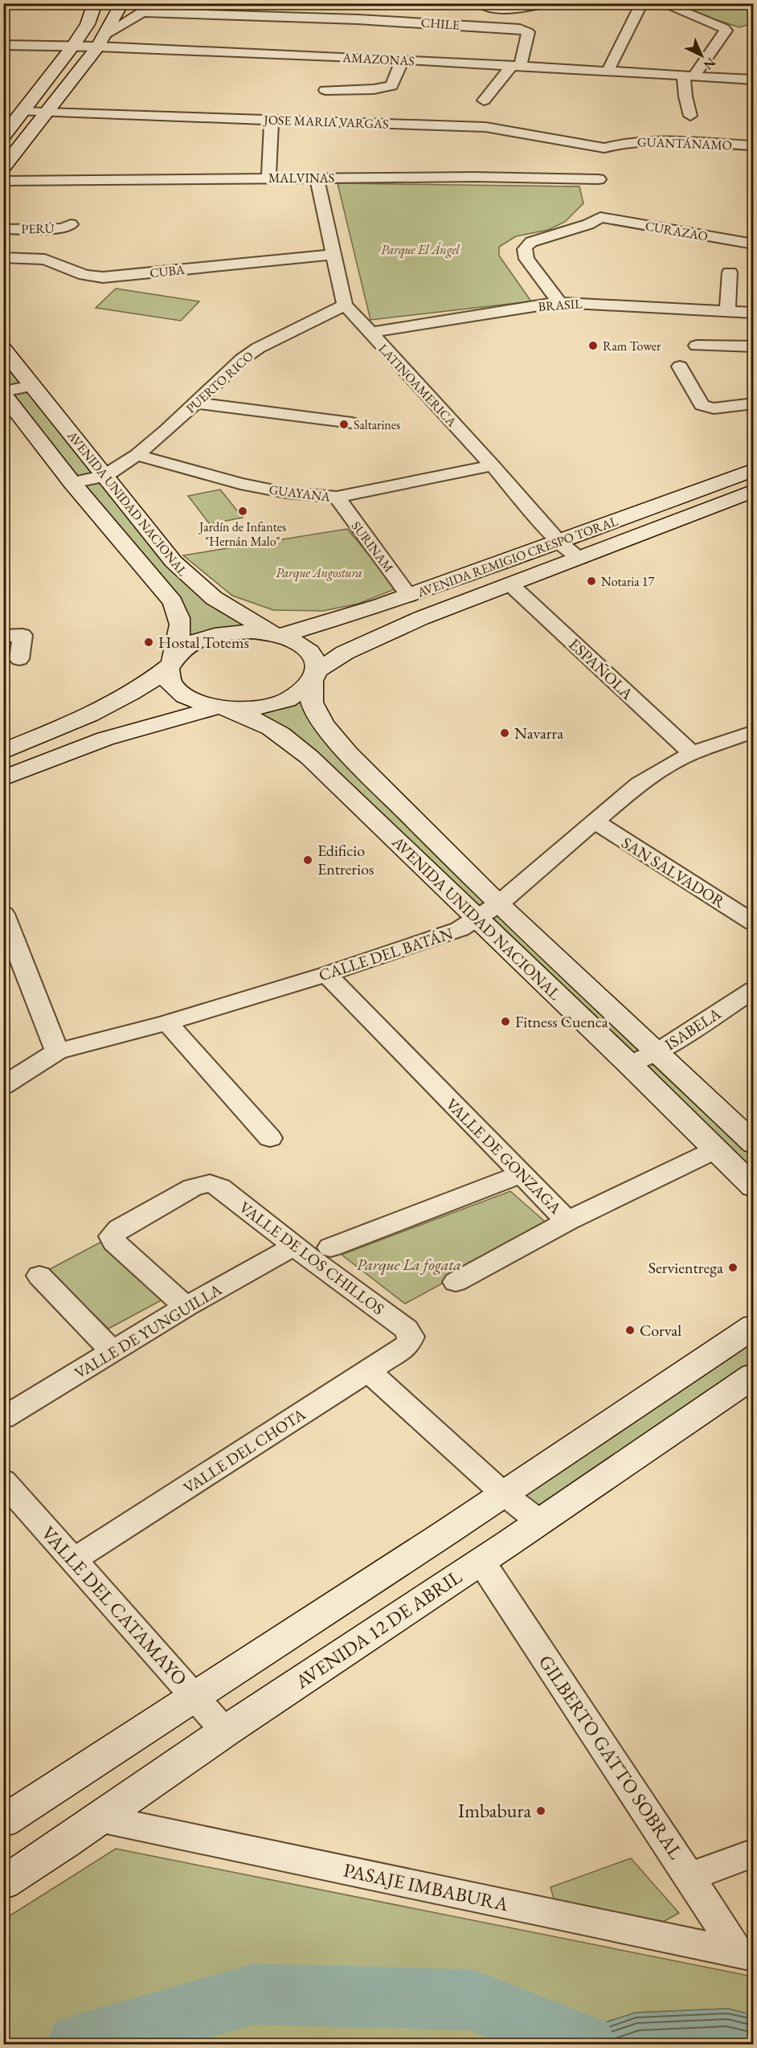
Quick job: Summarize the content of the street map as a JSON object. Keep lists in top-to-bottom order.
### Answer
{
  "streets": {
    "main road": ["AVENIDA UNIDAD NACIONAL", "AVENIDA REMIGIO CRESPO TORAL", "AVENIDA 12 DE ABRIL"],
    "street": [
      "CHILE",
      "AMAZONAS",
      "JOSE MARIA VARGAS",
      "GUANTÁNAMO",
      "MALVINAS",
      "PERÚ",
      "CURAZAO",
      "CUBA",
      "BRASIL",
      "PUERTO RICO",
      "LATINOAMERICA",
      "GUAYANA",
      "SURINAM",
      "ESPAÑOLA",
      "SAN SALVADOR",
      "CALLE DEL BATÁN",
      "ISABELA",
      "VALLE DE GONZAGA",
      "VALLE DE LOS CHILLOS",
      "VALLE DE YUNGUILLA",
      "VALLE DEL CHOTA",
      "VALLE DEL CATAMAYO",
      "GILBERTO GATTO SOBRAL",
      "PASAJE IMBABURA"
    ]
  },
  "crossings": [
    ["CHILE", "AMAZONAS"],
    ["JOSE MARIA VARGAS", "GUANTÁNAMO"],
    ["JOSE MARIA VARGAS", "MALVINAS"],
    ["GUANTÁNAMO", "MALVINAS"],
    ["MALVINAS", "LATINOAMERICA"],
    ["CURAZAO", "BRASIL"],
    ["CUBA", "LATINOAMERICA"],
    ["BRASIL", "LATINOAMERICA"],
    ["PUERTO RICO", "LATINOAMERICA"],
    ["PUERTO RICO", "GUAYANA"],
    ["PUERTO RICO", "AVENIDA UNIDAD NACIONAL"],
    ["LATINOAMERICA", "GUAYANA"],
    ["LATINOAMERICA", "AVENIDA REMIGIO CRESPO TORAL"],
    ["GUAYANA", "SURINAM"],
    ["AVENIDA UNIDAD NACIONAL", "AVENIDA REMIGIO CRESPO TORAL"],
    ["AVENIDA UNIDAD NACIONAL", "CALLE DEL BATÁN"],
    ["AVENIDA UNIDAD NACIONAL", "ISABELA"],
    ["AVENIDA UNIDAD NACIONAL", "VALLE DE GONZAGA"],
    ["SURINAM", "AVENIDA REMIGIO CRESPO TORAL"],
    ["AVENIDA REMIGIO CRESPO TORAL", "ESPAÑOLA"],
    ["ESPAÑOLA", "CALLE DEL BATÁN"],
    ["SAN SALVADOR", "CALLE DEL BATÁN"],
    ["CALLE DEL BATÁN", "VALLE DE GONZAGA"],
    ["VALLE DE LOS CHILLOS", "VALLE DE YUNGUILLA"],
    ["VALLE DE LOS CHILLOS", "VALLE DEL CHOTA"],
    ["VALLE DEL CHOTA", "VALLE DEL CATAMAYO"],
    ["VALLE DEL CATAMAYO", "AVENIDA 12 DE ABRIL"],
    ["AVENIDA 12 DE ABRIL", "GILBERTO GATTO SOBRAL"],
    ["AVENIDA 12 DE ABRIL", "PASAJE IMBABURA"],
    ["GILBERTO GATTO SOBRAL", "PASAJE IMBABURA"]
  ],
  "parks": ["Parque El Ángel", "Parque Angostura", "Parque La fogata"],
  "places": [
    "Ram Tower",
    "Saltarines",
    "Jardín de Infantes \"Hernán Malo\"",
    "Notaria 17",
    "Hostal Totems",
    "Navarra",
    "Edificio Entrerios",
    "Fitness Cuenca",
    "Servientrega",
    "Corval",
    "Imbabura"
  ],
  "north": "bottom right"
}
